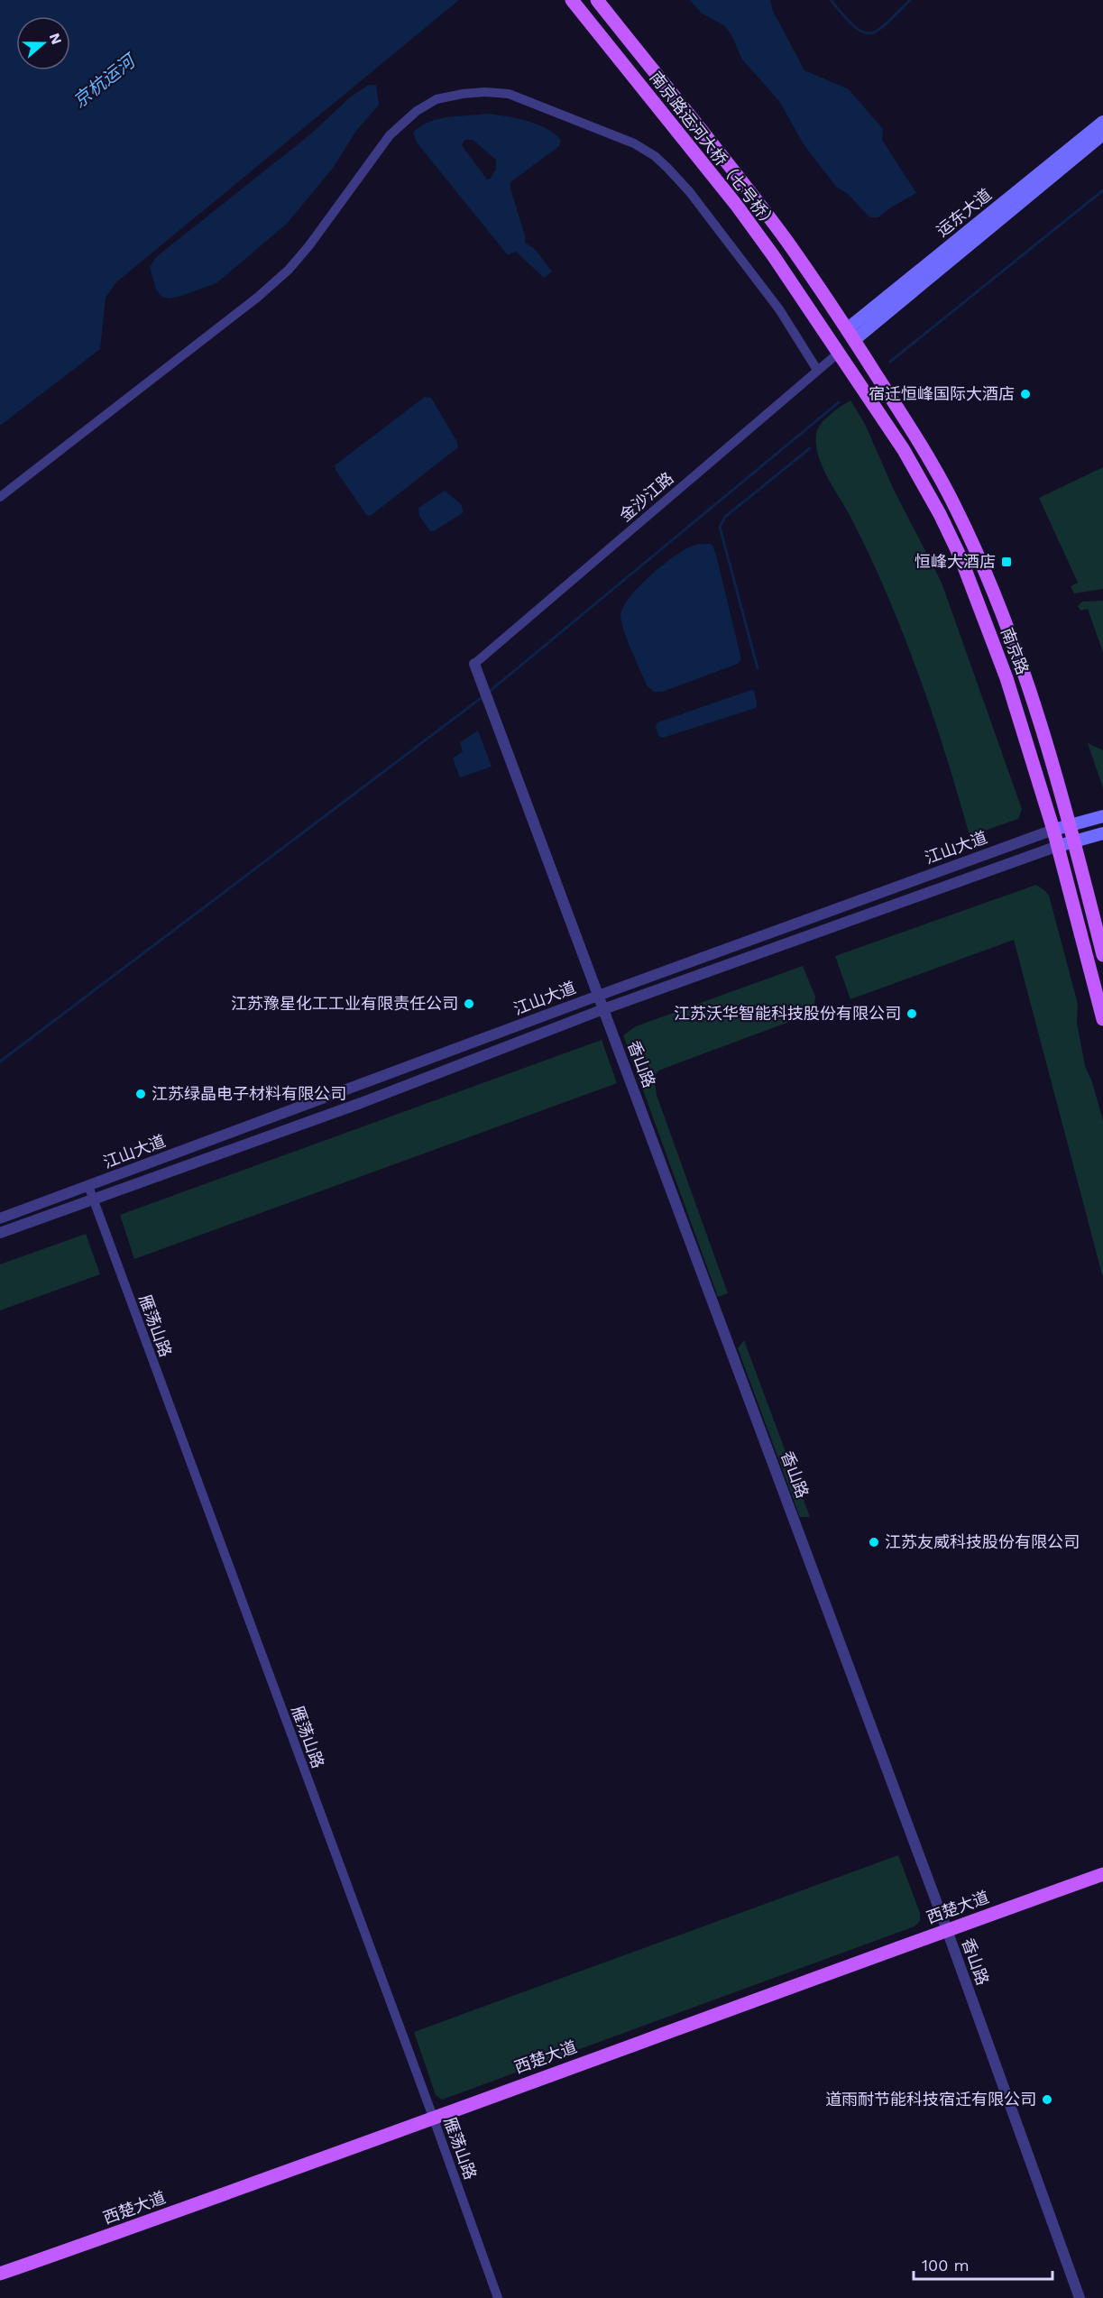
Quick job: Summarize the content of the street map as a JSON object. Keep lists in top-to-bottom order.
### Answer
{
  "streets": {
    "main road": [
      "南京路运河大桥（七号桥）",
      "运东大道",
      "南京路",
      "江山大道",
      "西楚大道"
    ],
    "street": ["金沙江路", "香山路", "雁荡山路"]
  },
  "crossings": [
    ["南京路运河大桥（七号桥）", "南京路"],
    ["运东大道", "南京路"],
    ["金沙江路", "南京路"],
    ["金沙江路", "香山路"],
    ["南京路", "江山大道"],
    ["江山大道", "香山路"],
    ["江山大道", "雁荡山路"],
    ["香山路", "西楚大道"],
    ["雁荡山路", "西楚大道"]
  ],
  "water": ["京杭运河"],
  "places": {
    "other": [
      "宿迁恒峰国际大酒店",
      "江苏豫星化工工业有限责任公司",
      "江苏沃华智能科技股份有限公司",
      "江苏绿晶电子材料有限公司",
      "江苏友威科技股份有限公司",
      "道雨耐节能科技宿迁有限公司"
    ],
    "transit": ["恒峰大酒店"]
  },
  "scale_bar": "100 m",
  "north": "right"
}
